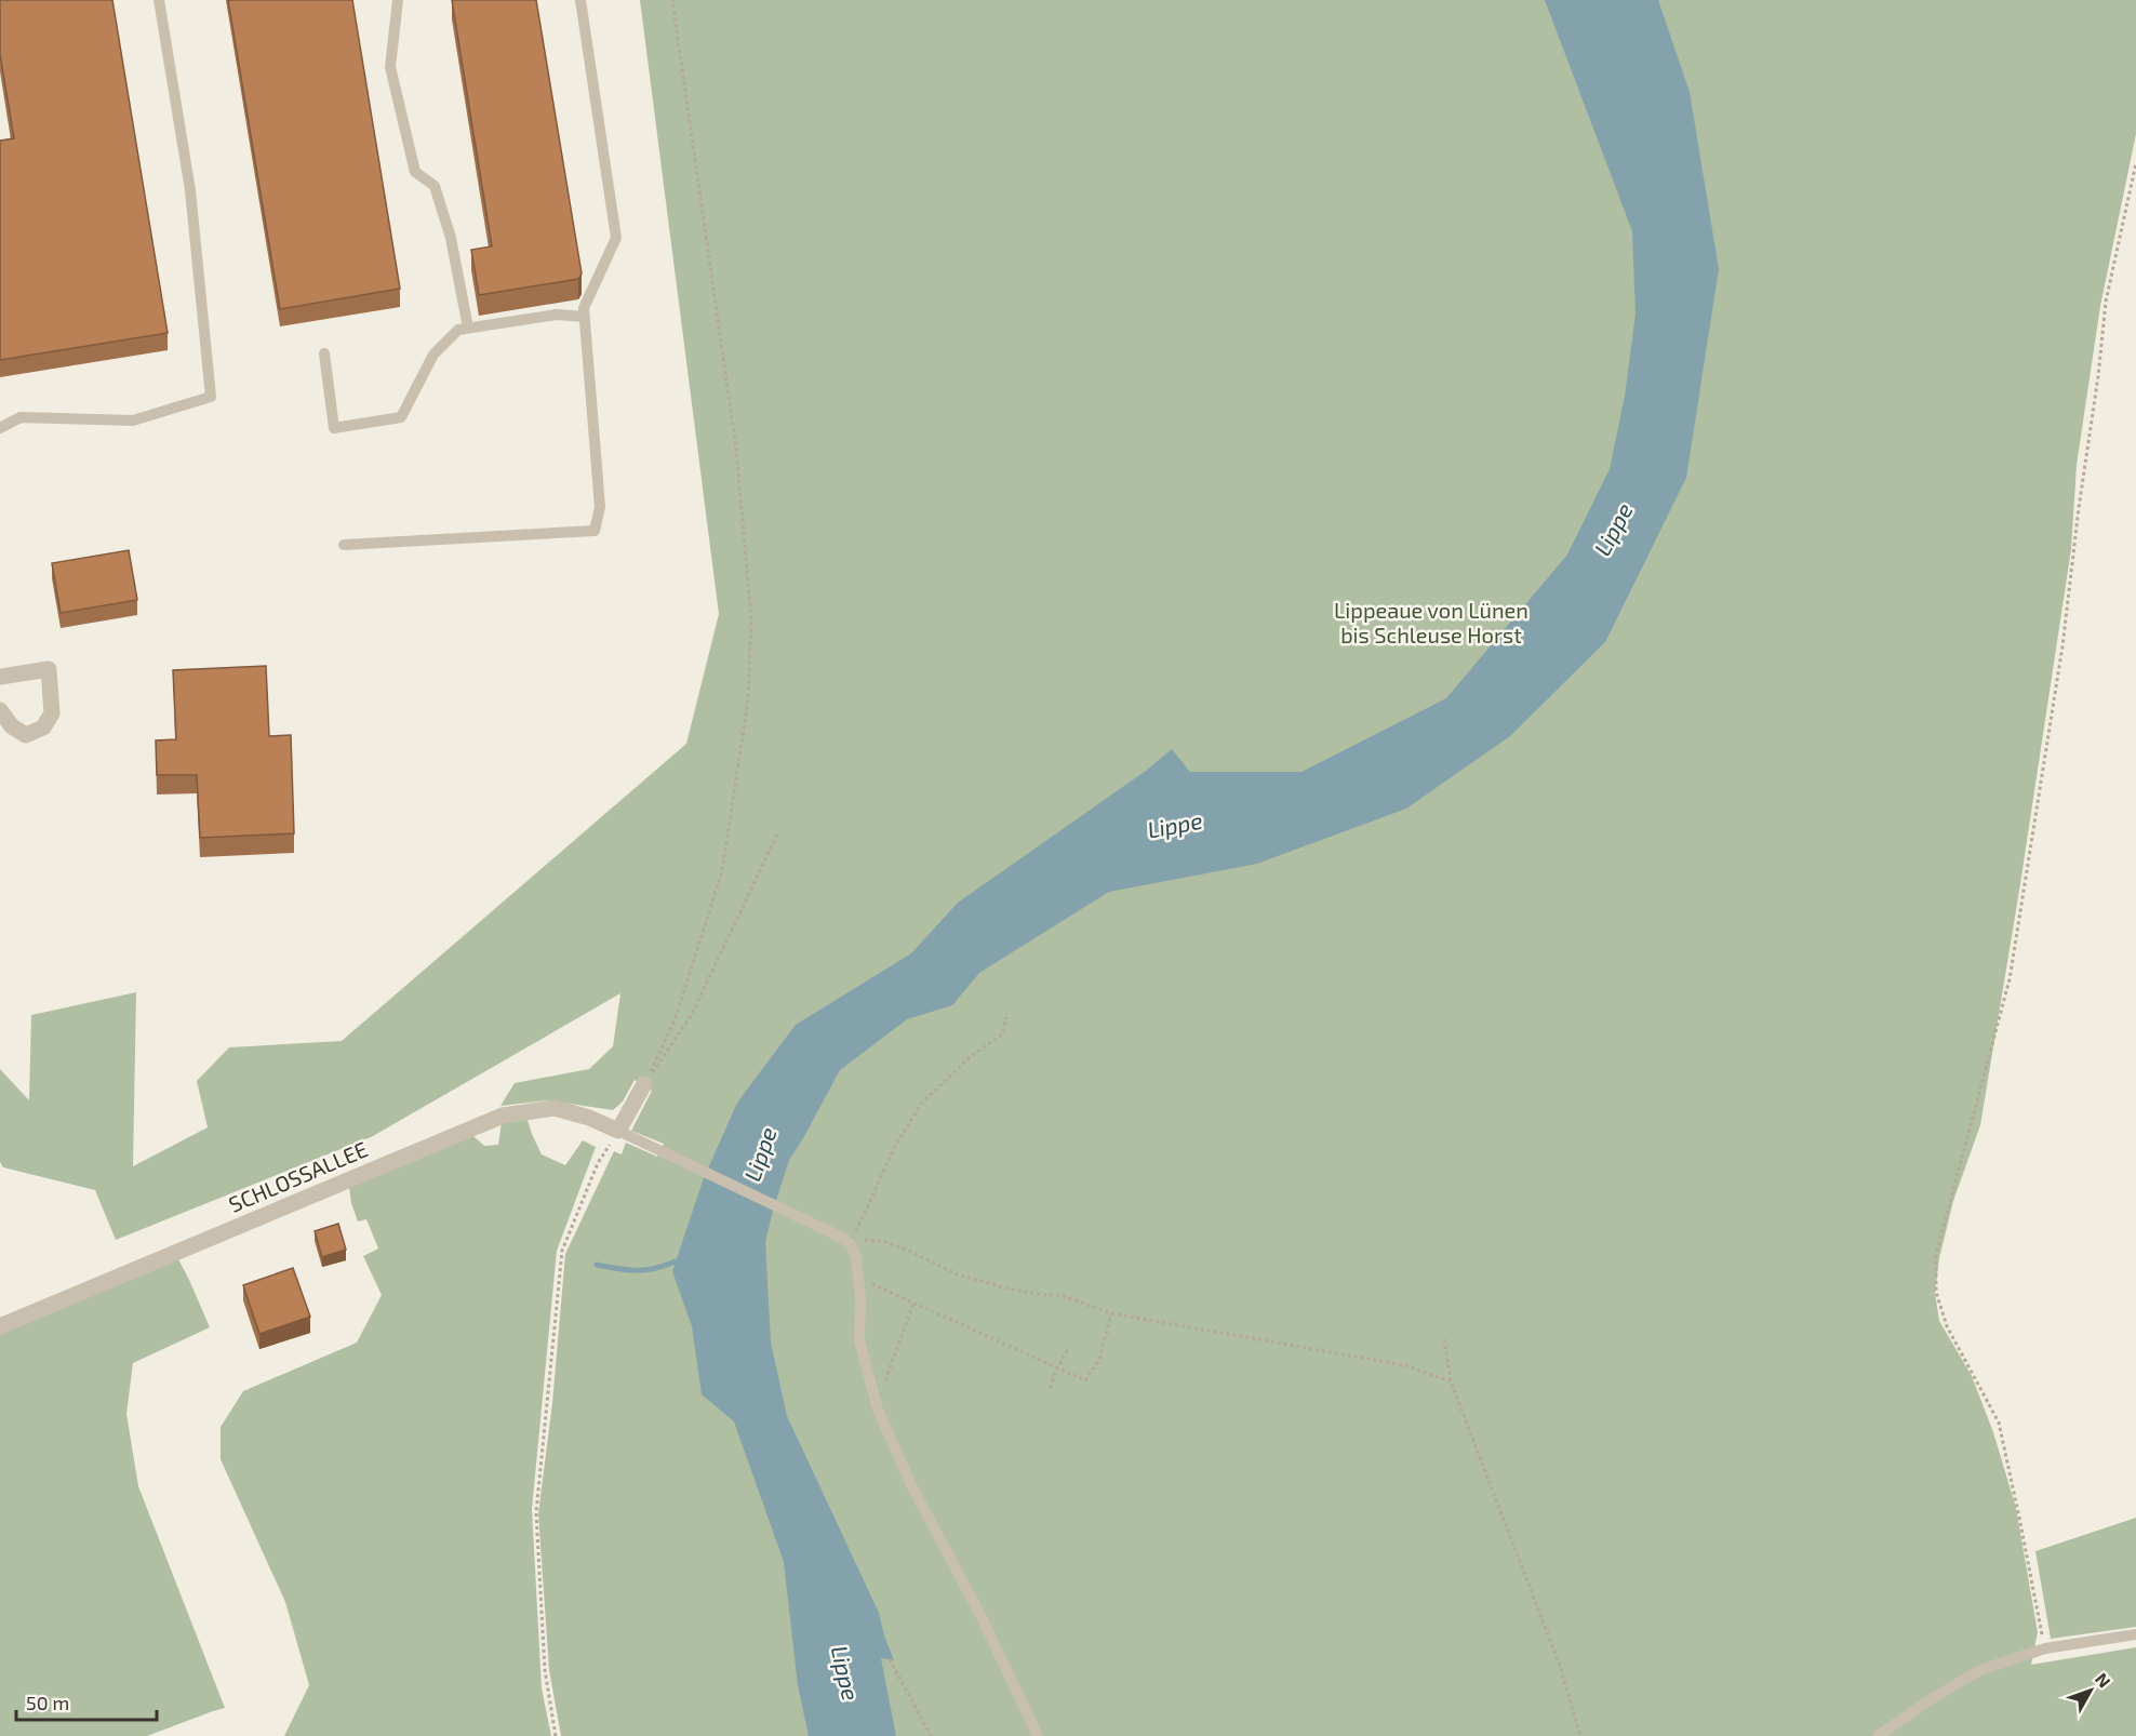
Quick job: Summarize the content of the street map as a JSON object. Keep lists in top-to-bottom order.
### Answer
{
  "streets": {
    "street": ["SCHLOSSALLEE"]
  },
  "water": ["Lippe"],
  "parks": ["Lippeaue von Lünen bis Schleuse Horst"],
  "scale_bar": "50 m",
  "north": "top right"
}
